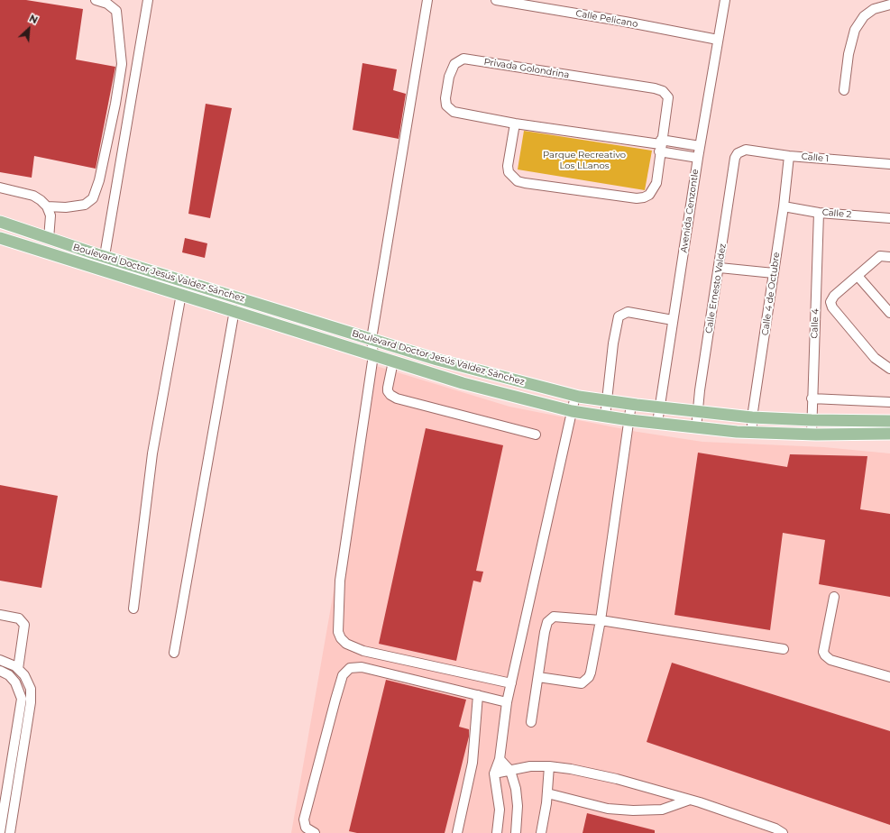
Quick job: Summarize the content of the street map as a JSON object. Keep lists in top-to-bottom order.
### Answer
{
  "streets": {
    "main road": ["Boulevard Doctor Jesús Valdez Sánchez"],
    "street": [
      "Calle Pelicano",
      "Privada Golondrina",
      "Calle 1",
      "Avenida Cenzontle",
      "Calle 2",
      "Calle Ernesto Valdez",
      "Calle 4 de Octubre",
      "Calle 4"
    ]
  },
  "crossings": [
    ["Calle Pelicano", "Avenida Cenzontle"],
    ["Privada Golondrina", "Avenida Cenzontle"],
    ["Calle 1", "Calle Ernesto Valdez"],
    ["Calle 1", "Calle 4 de Octubre"],
    ["Avenida Cenzontle", "Boulevard Doctor Jesús Valdez Sánchez"],
    ["Calle 2", "Calle 4 de Octubre"],
    ["Calle 2", "Calle 4"],
    ["Boulevard Doctor Jesús Valdez Sánchez", "Calle Ernesto Valdez"],
    ["Boulevard Doctor Jesús Valdez Sánchez", "Calle 4 de Octubre"],
    ["Boulevard Doctor Jesús Valdez Sánchez", "Calle 4"]
  ],
  "parks": ["Parque Recreativo Los LLanos"],
  "north": "top right"
}
